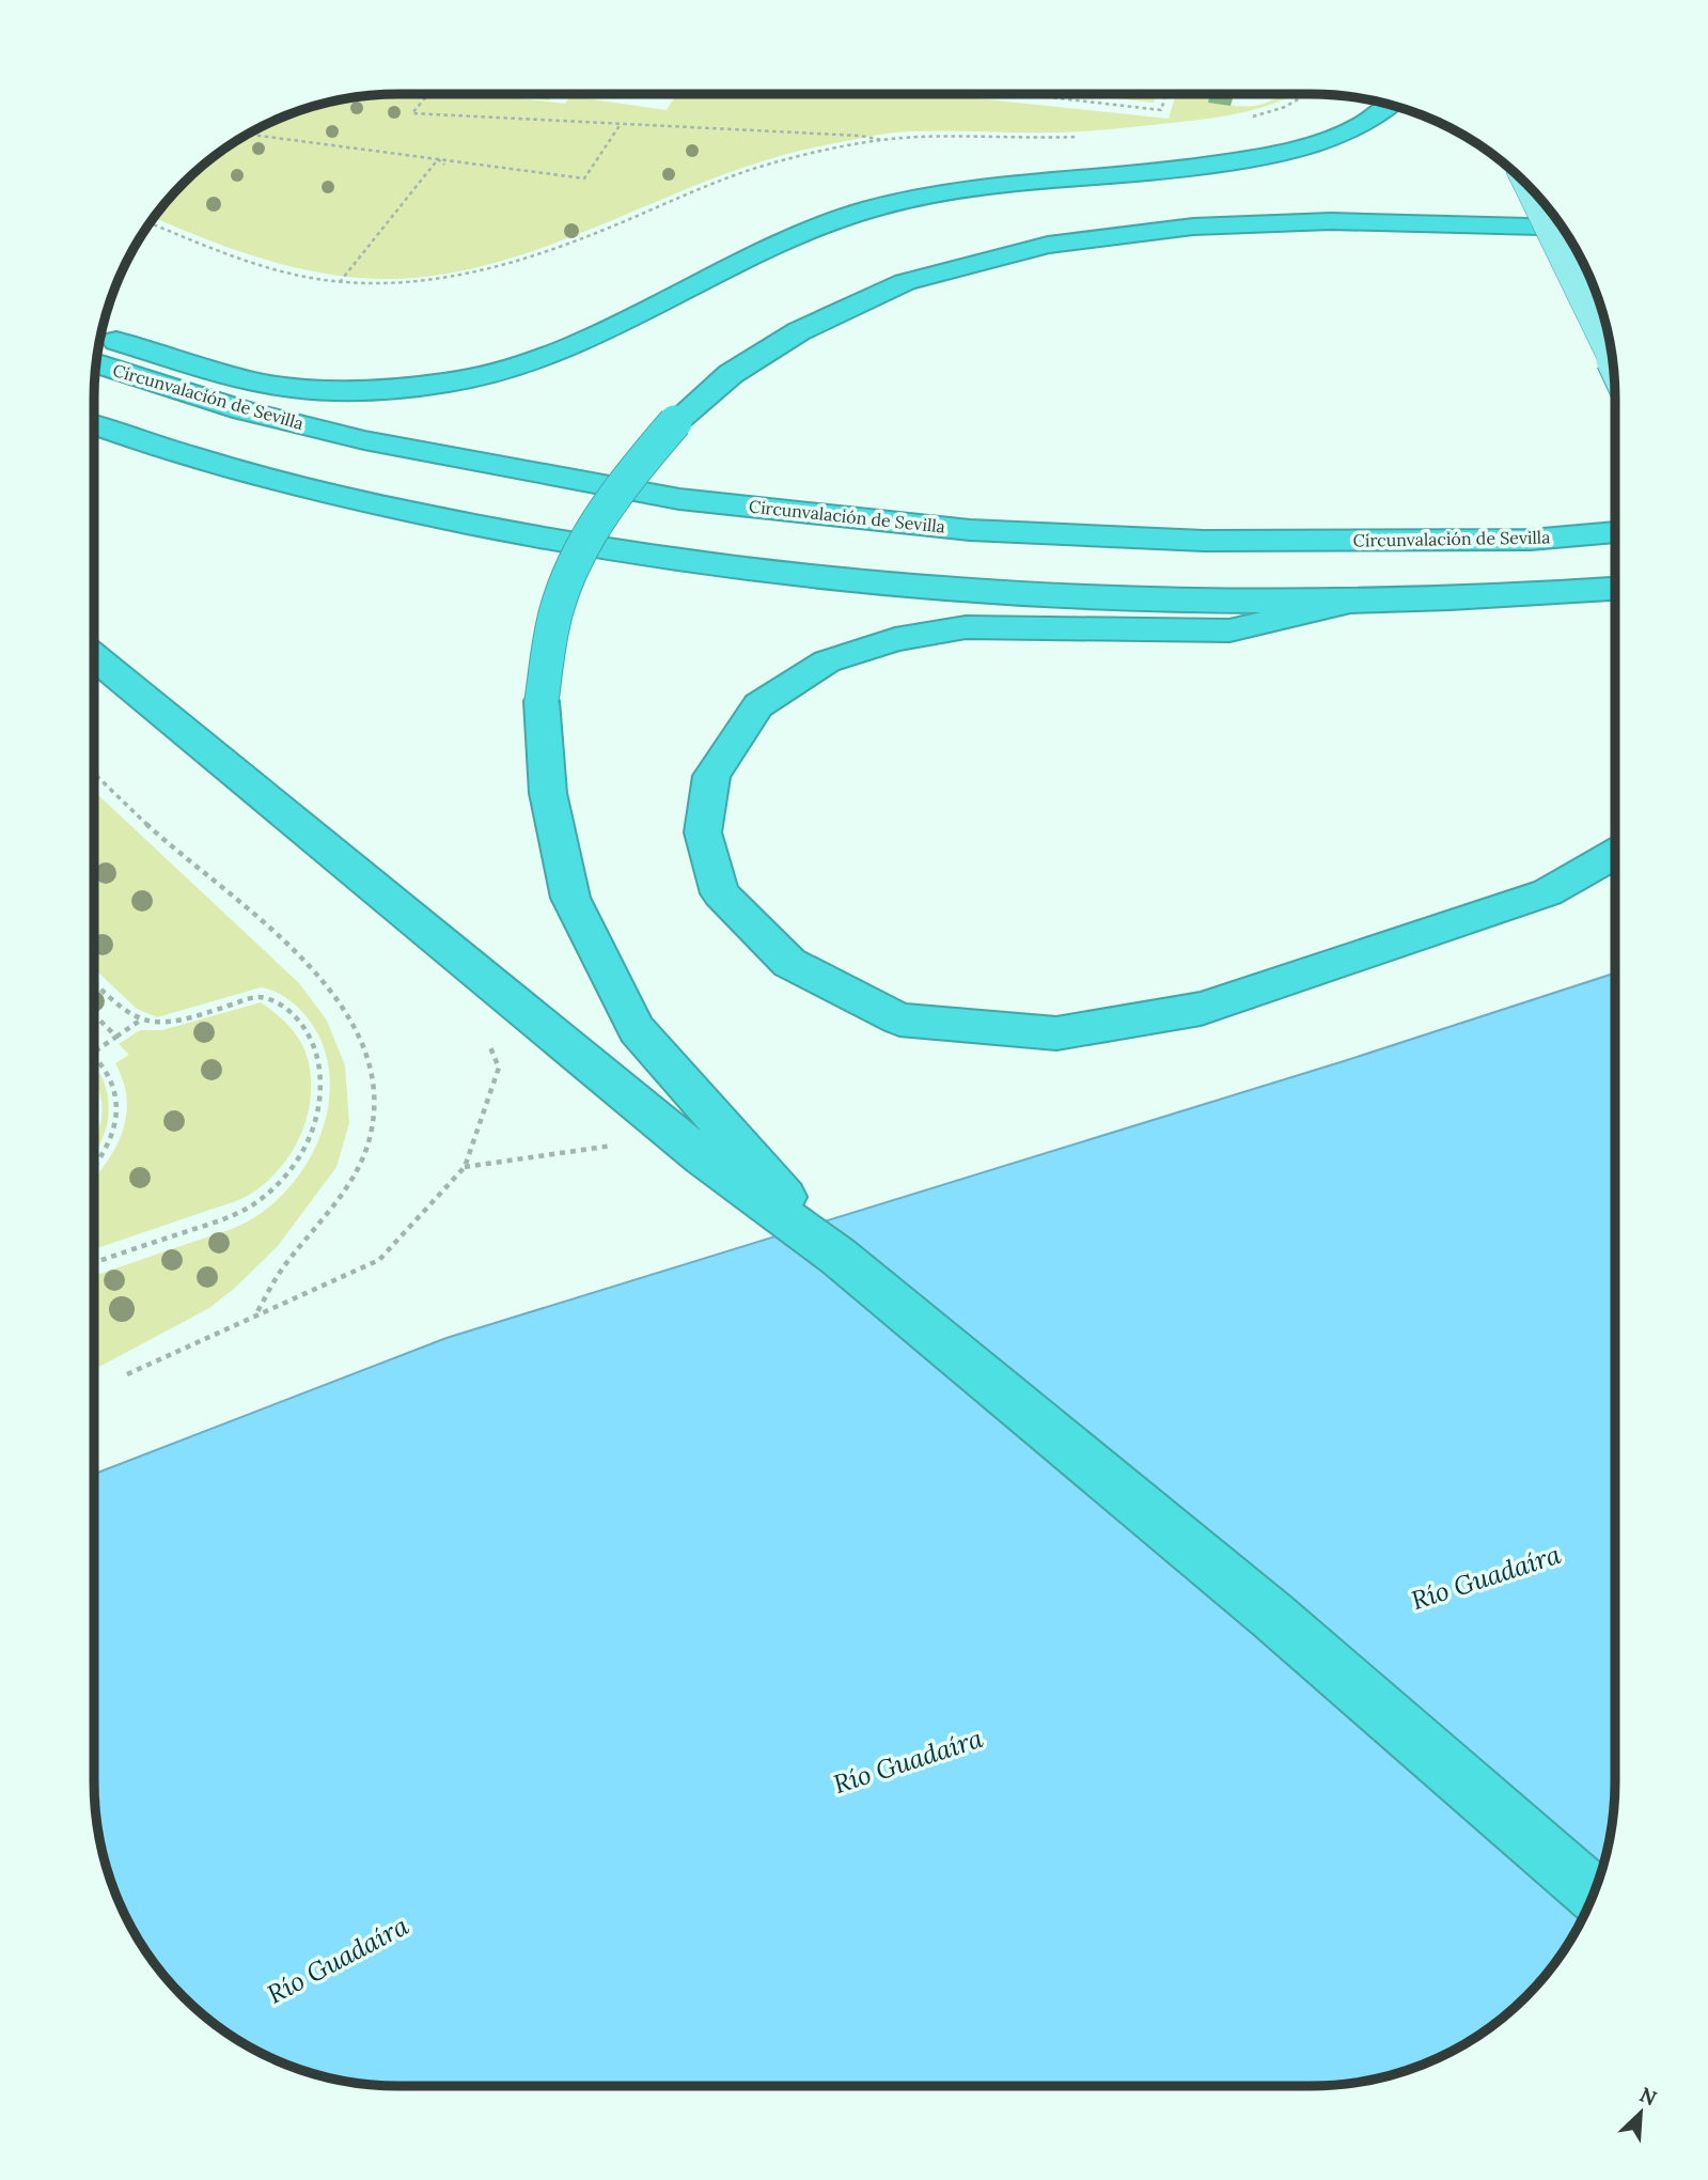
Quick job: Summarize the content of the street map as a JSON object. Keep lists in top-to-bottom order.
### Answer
{
  "streets": {
    "highway": ["Circunvalación de Sevilla"]
  },
  "water": ["Río Guadaíra"],
  "north": "top right"
}
